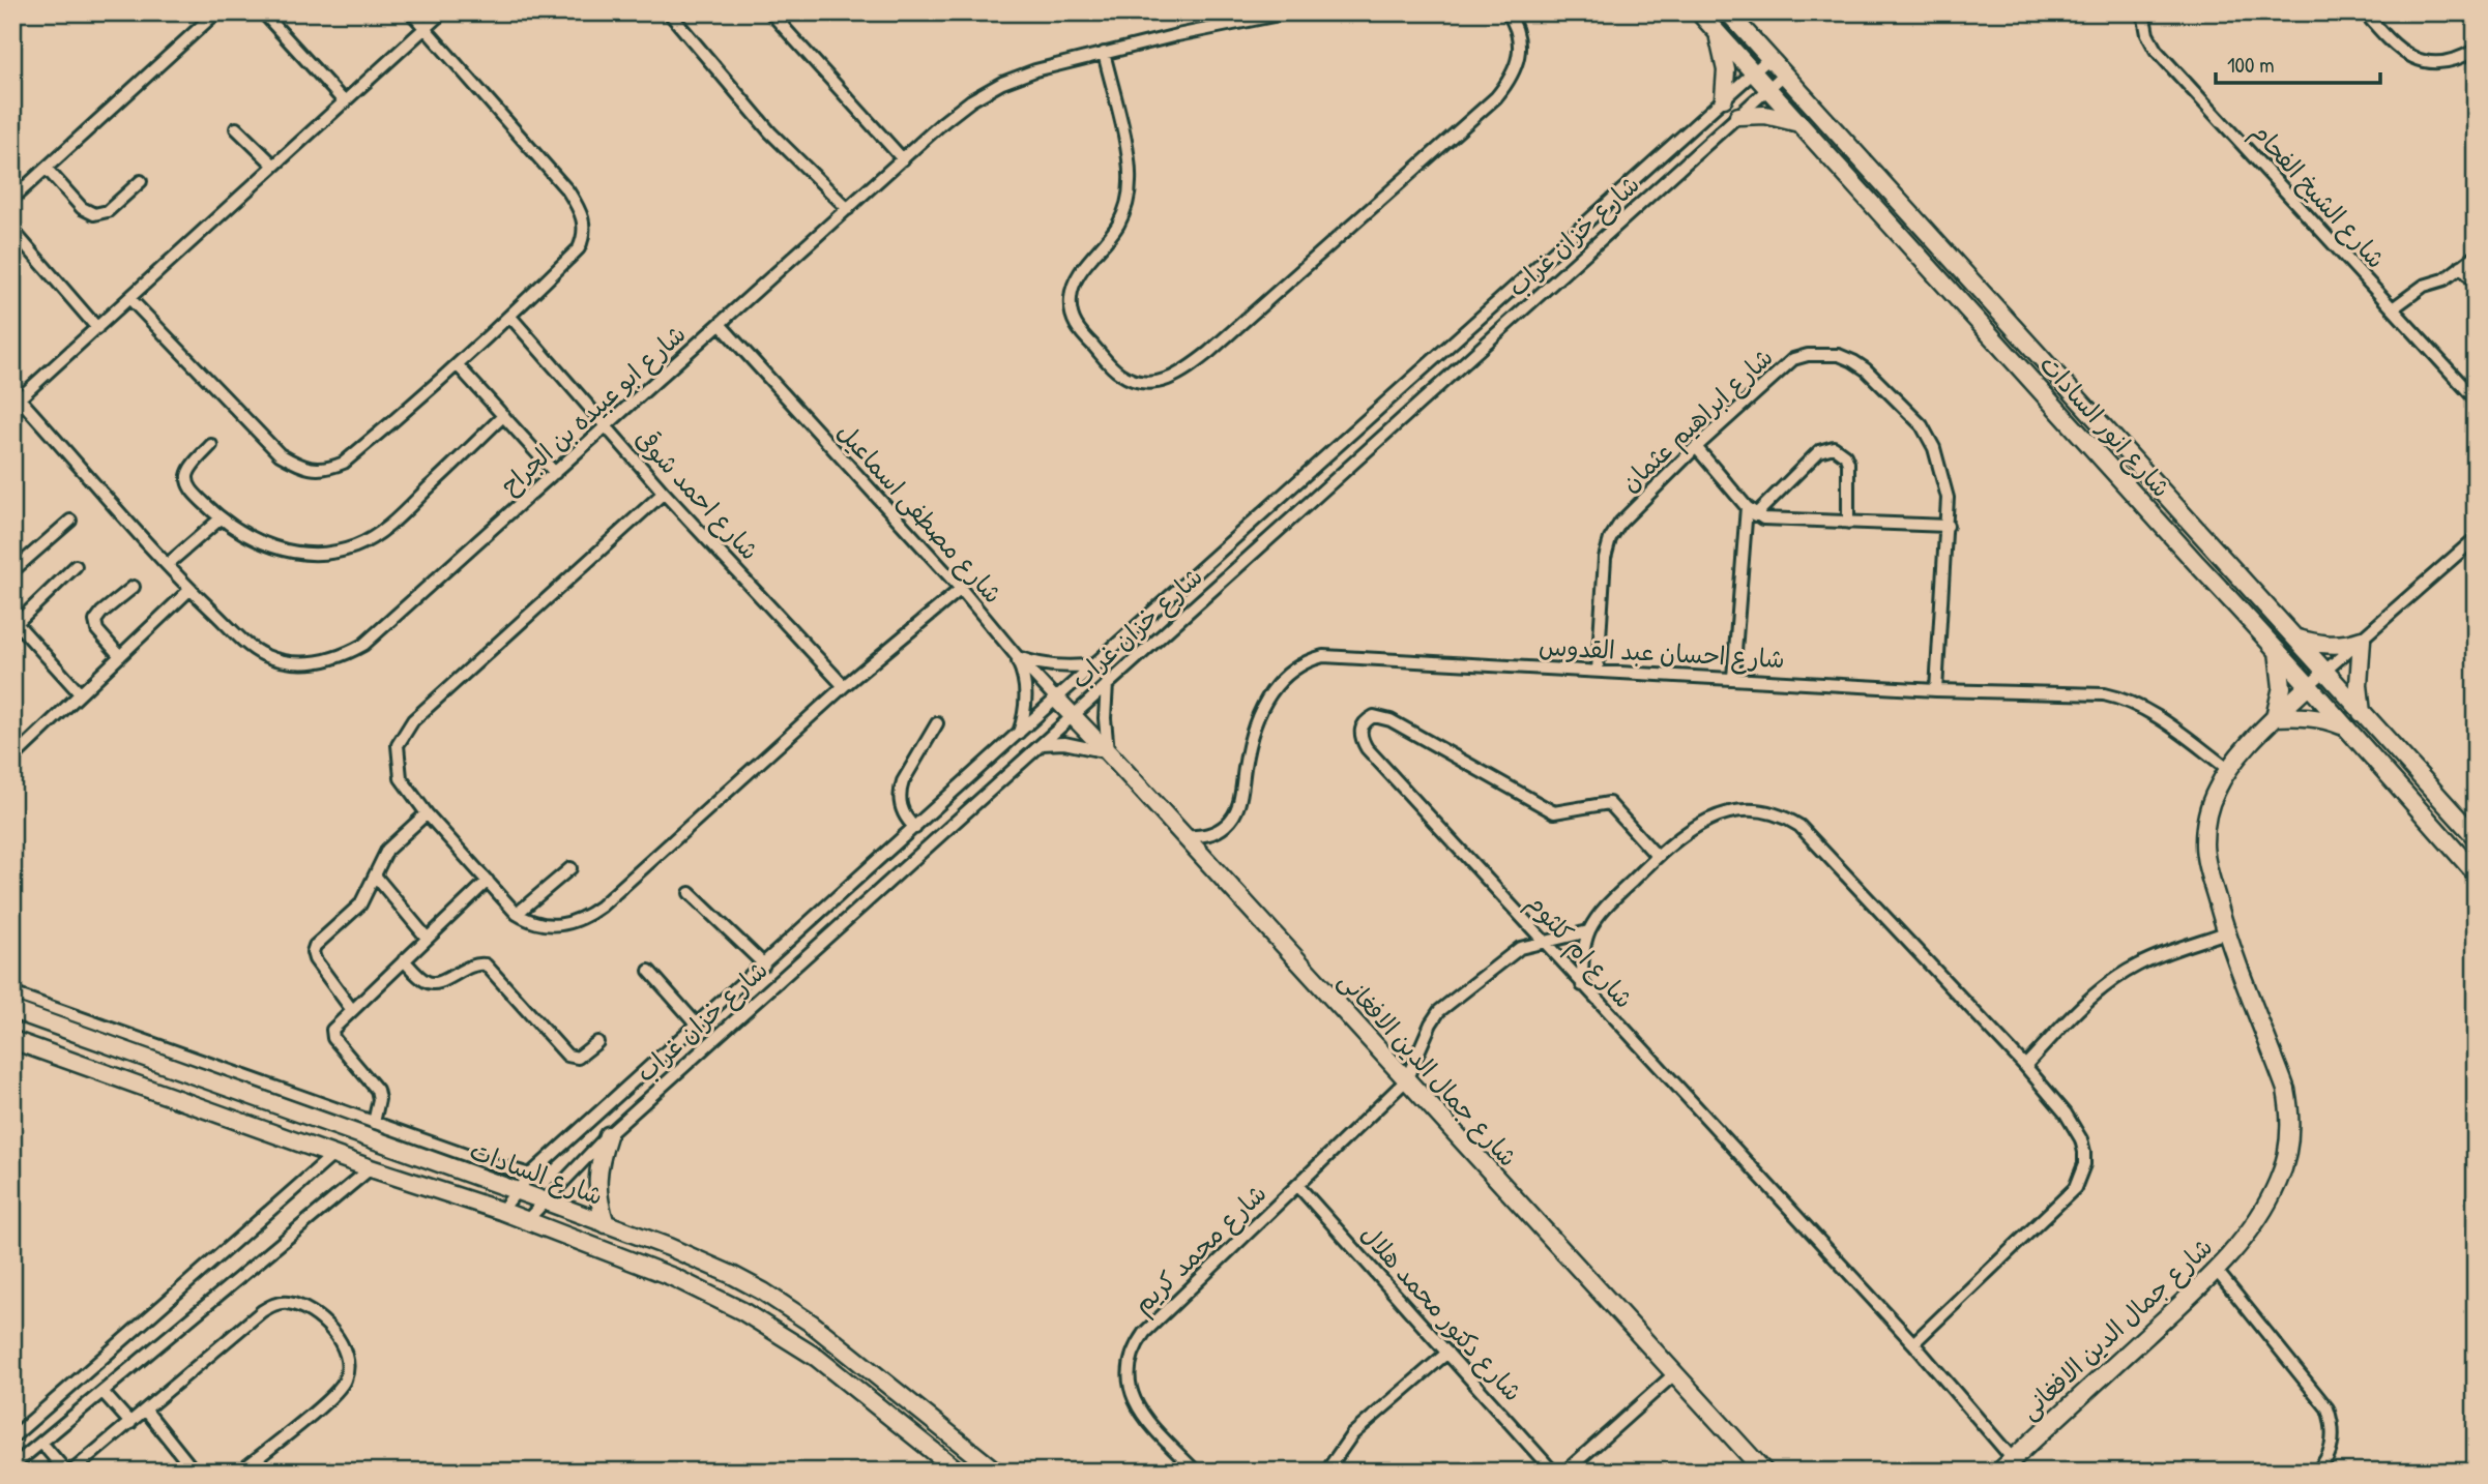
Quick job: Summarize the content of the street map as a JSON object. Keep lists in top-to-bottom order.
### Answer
{
  "streets": {
    "street": [
      "شارع الشيخ الفحام",
      "شارع خزان غراب",
      "شارع ابو عبيده بن الجراح",
      "شارع ابراهيم عثمان",
      "شارع انور السادات",
      "شارع احمد شوقى",
      "شارع مصطفى اسماعيل",
      "شارع احسان عبد القدوس",
      "شارع ام كلثوم",
      "شارع جمال الدين الافغانى",
      "شارع السادات",
      "شارع محمد كريم",
      "شارع دكتور محمد هلال"
    ]
  },
  "crossings": [
    ["شارع خزان غراب", "شارع انور السادات"],
    ["شارع خزان غراب", "شارع مصطفى اسماعيل"],
    ["شارع خزان غراب", "شارع جمال الدين الافغانى"],
    ["شارع خزان غراب", "شارع السادات"],
    ["شارع ابو عبيده بن الجراح", "شارع احمد شوقى"],
    ["شارع ابو عبيده بن الجراح", "شارع مصطفى اسماعيل"],
    ["شارع ابراهيم عثمان", "شارع احسان عبد القدوس"],
    ["شارع انور السادات", "شارع جمال الدين الافغانى"],
    ["شارع مصطفى اسماعيل", "شارع جمال الدين الافغانى"],
    ["شارع احسان عبد القدوس", "شارع جمال الدين الافغانى"],
    ["شارع ام كلثوم", "شارع جمال الدين الافغانى"],
    ["شارع جمال الدين الافغانى", "شارع محمد كريم"],
    ["شارع محمد كريم", "شارع دكتور محمد هلال"]
  ],
  "scale_bar": "100 m"
}
